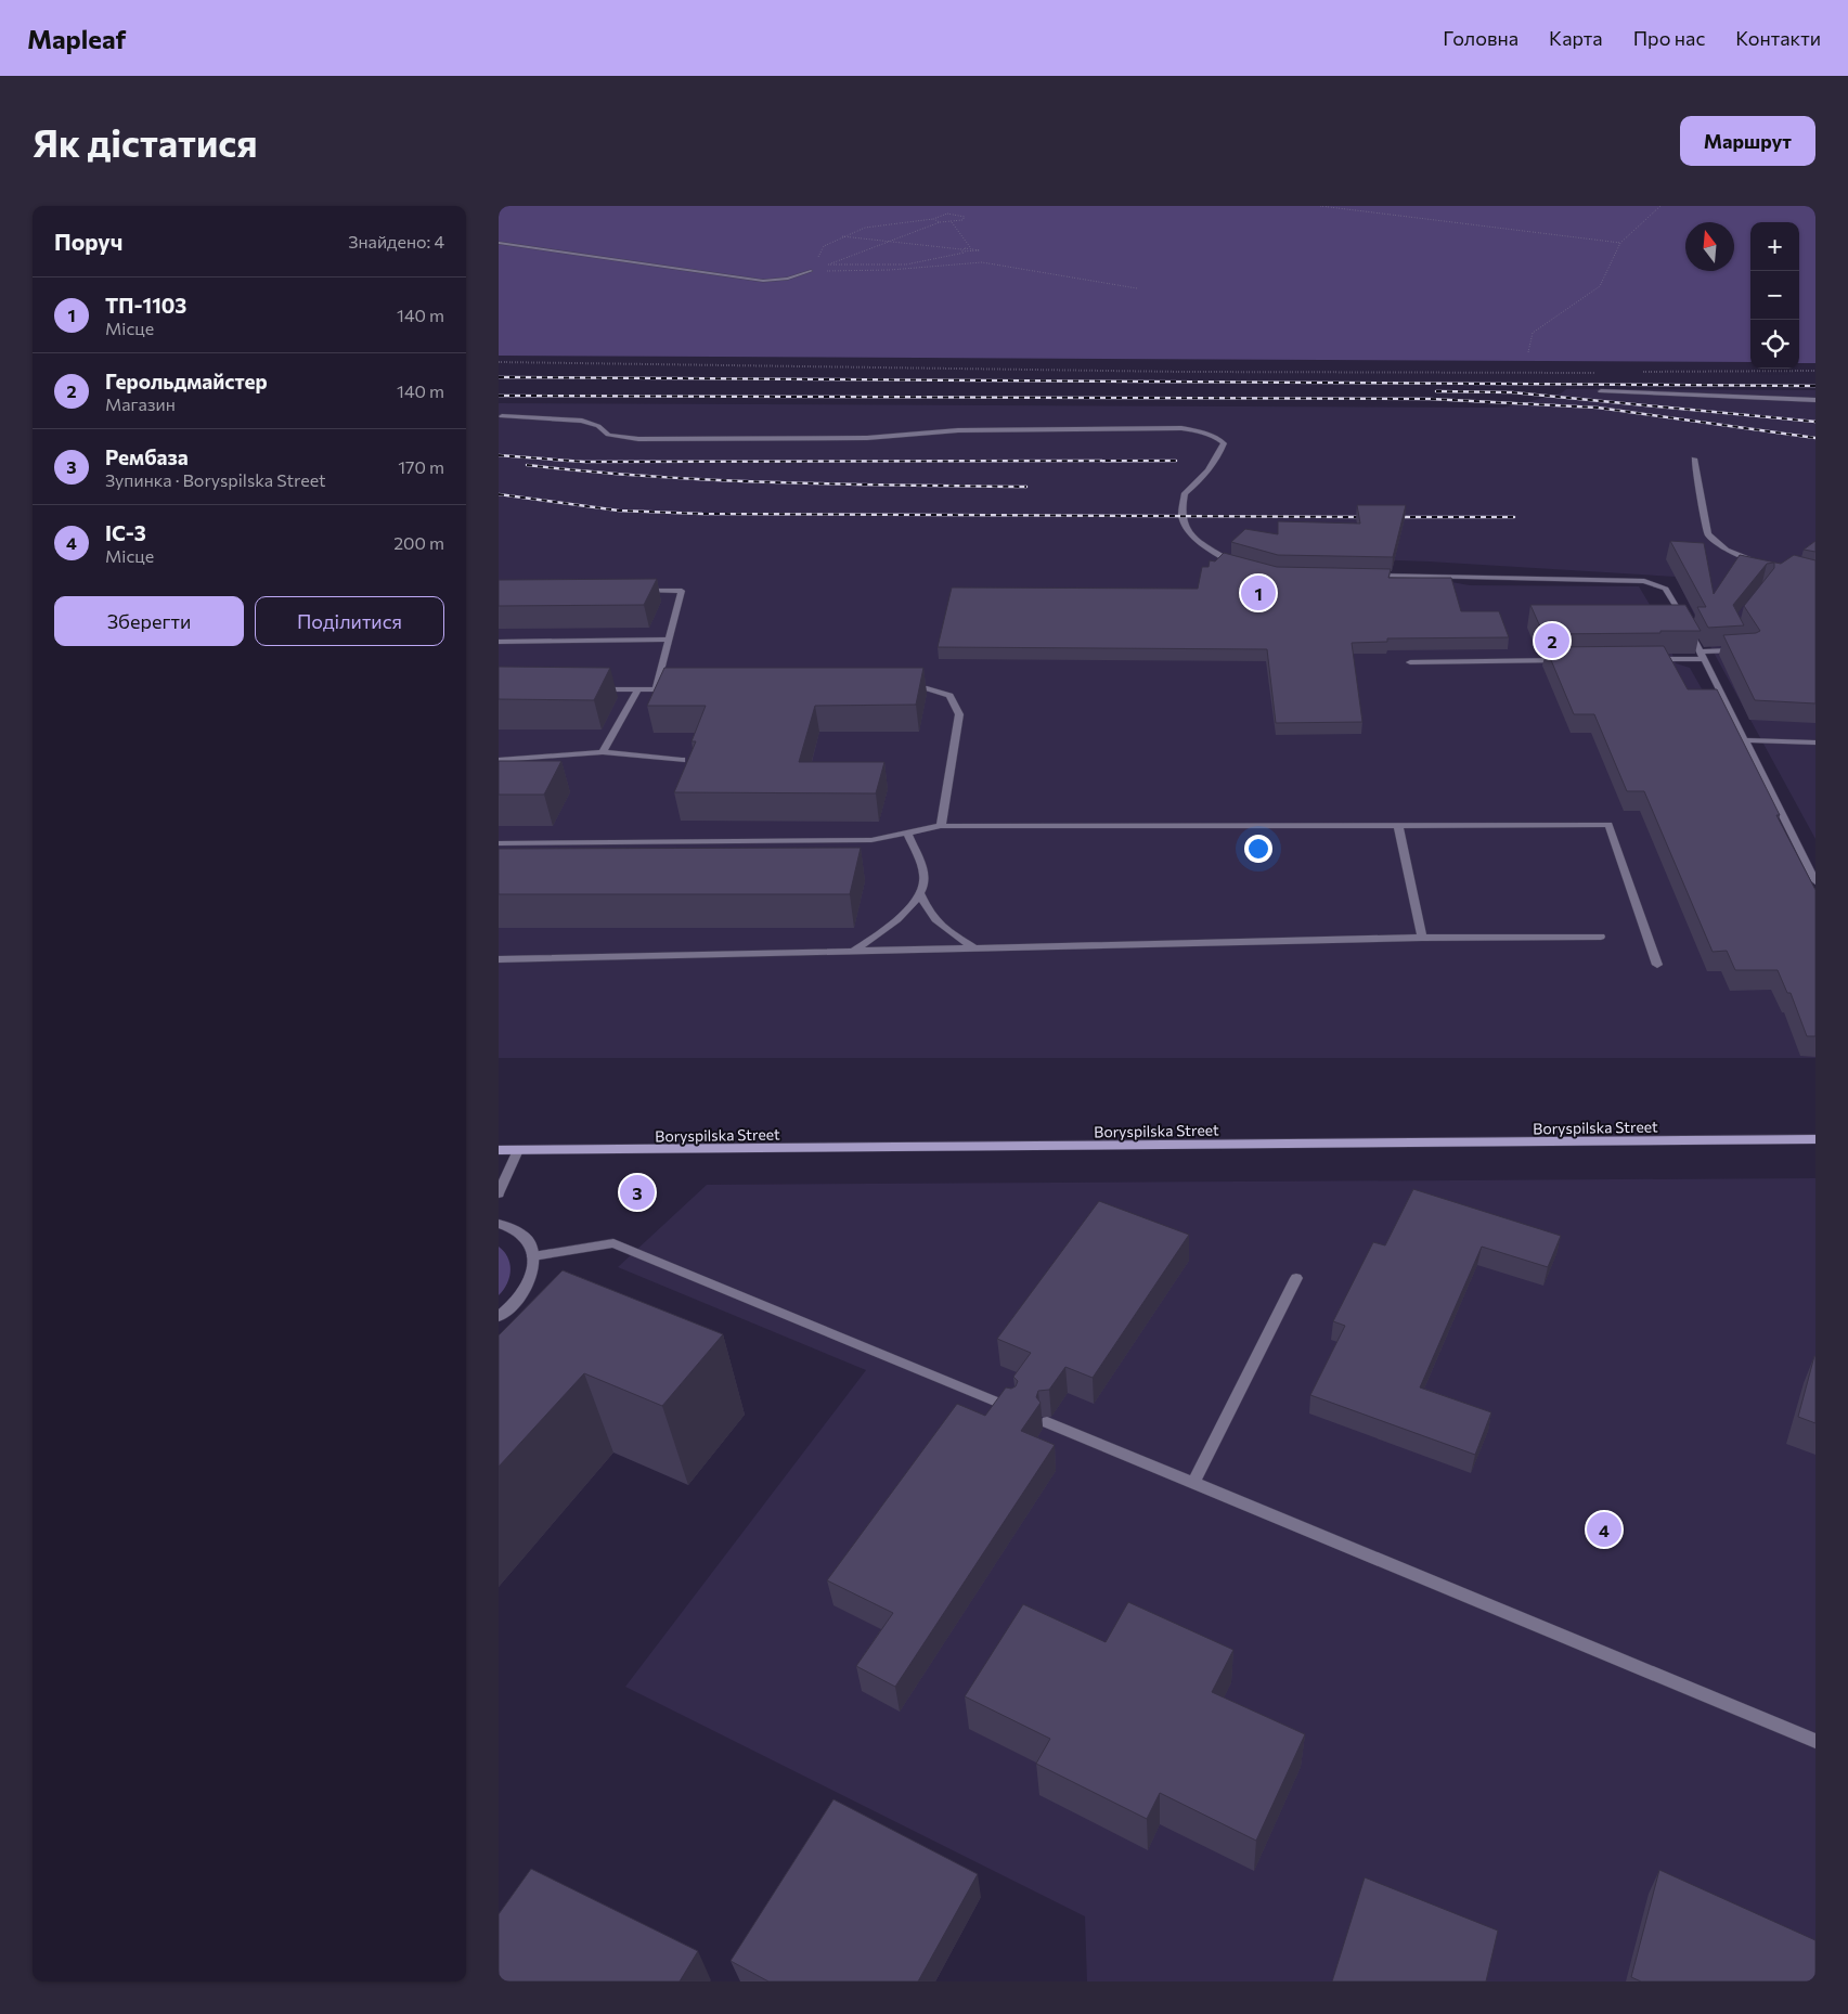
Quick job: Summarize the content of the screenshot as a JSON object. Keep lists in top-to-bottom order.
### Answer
{
  "streets": {
    "main road": ["Boryspilska Street"]
  },
  "north": "top",
  "page": {
    "header": "Mapleaf",
    "nav": [
      "Головна",
      "Карта",
      "Про нас",
      "Контакти"
    ],
    "buttons": [
      "Маршрут",
      ["Зберегти", "Поділитися"]
    ],
    "title": "Як дістатися",
    "heading": ["Поруч", "Знайдено: 4"],
    "map_buttons": ["+", "−"],
    "list": [
      {
        "mark": "1",
        "name": "ТП-1103",
        "note": "Місце",
        "value": "140 m"
      },
      {
        "mark": "2",
        "name": "Герольдмайстер",
        "note": "Магазин",
        "value": "140 m"
      },
      {
        "mark": "3",
        "name": "Рембаза",
        "note": "Зупинка · Boryspilska Street",
        "value": "170 m"
      },
      {
        "mark": "4",
        "name": "ІС-3",
        "note": "Місце",
        "value": "200 m"
      }
    ],
    "pins": [
      "1",
      "2",
      "3",
      "4"
    ]
  }
}
